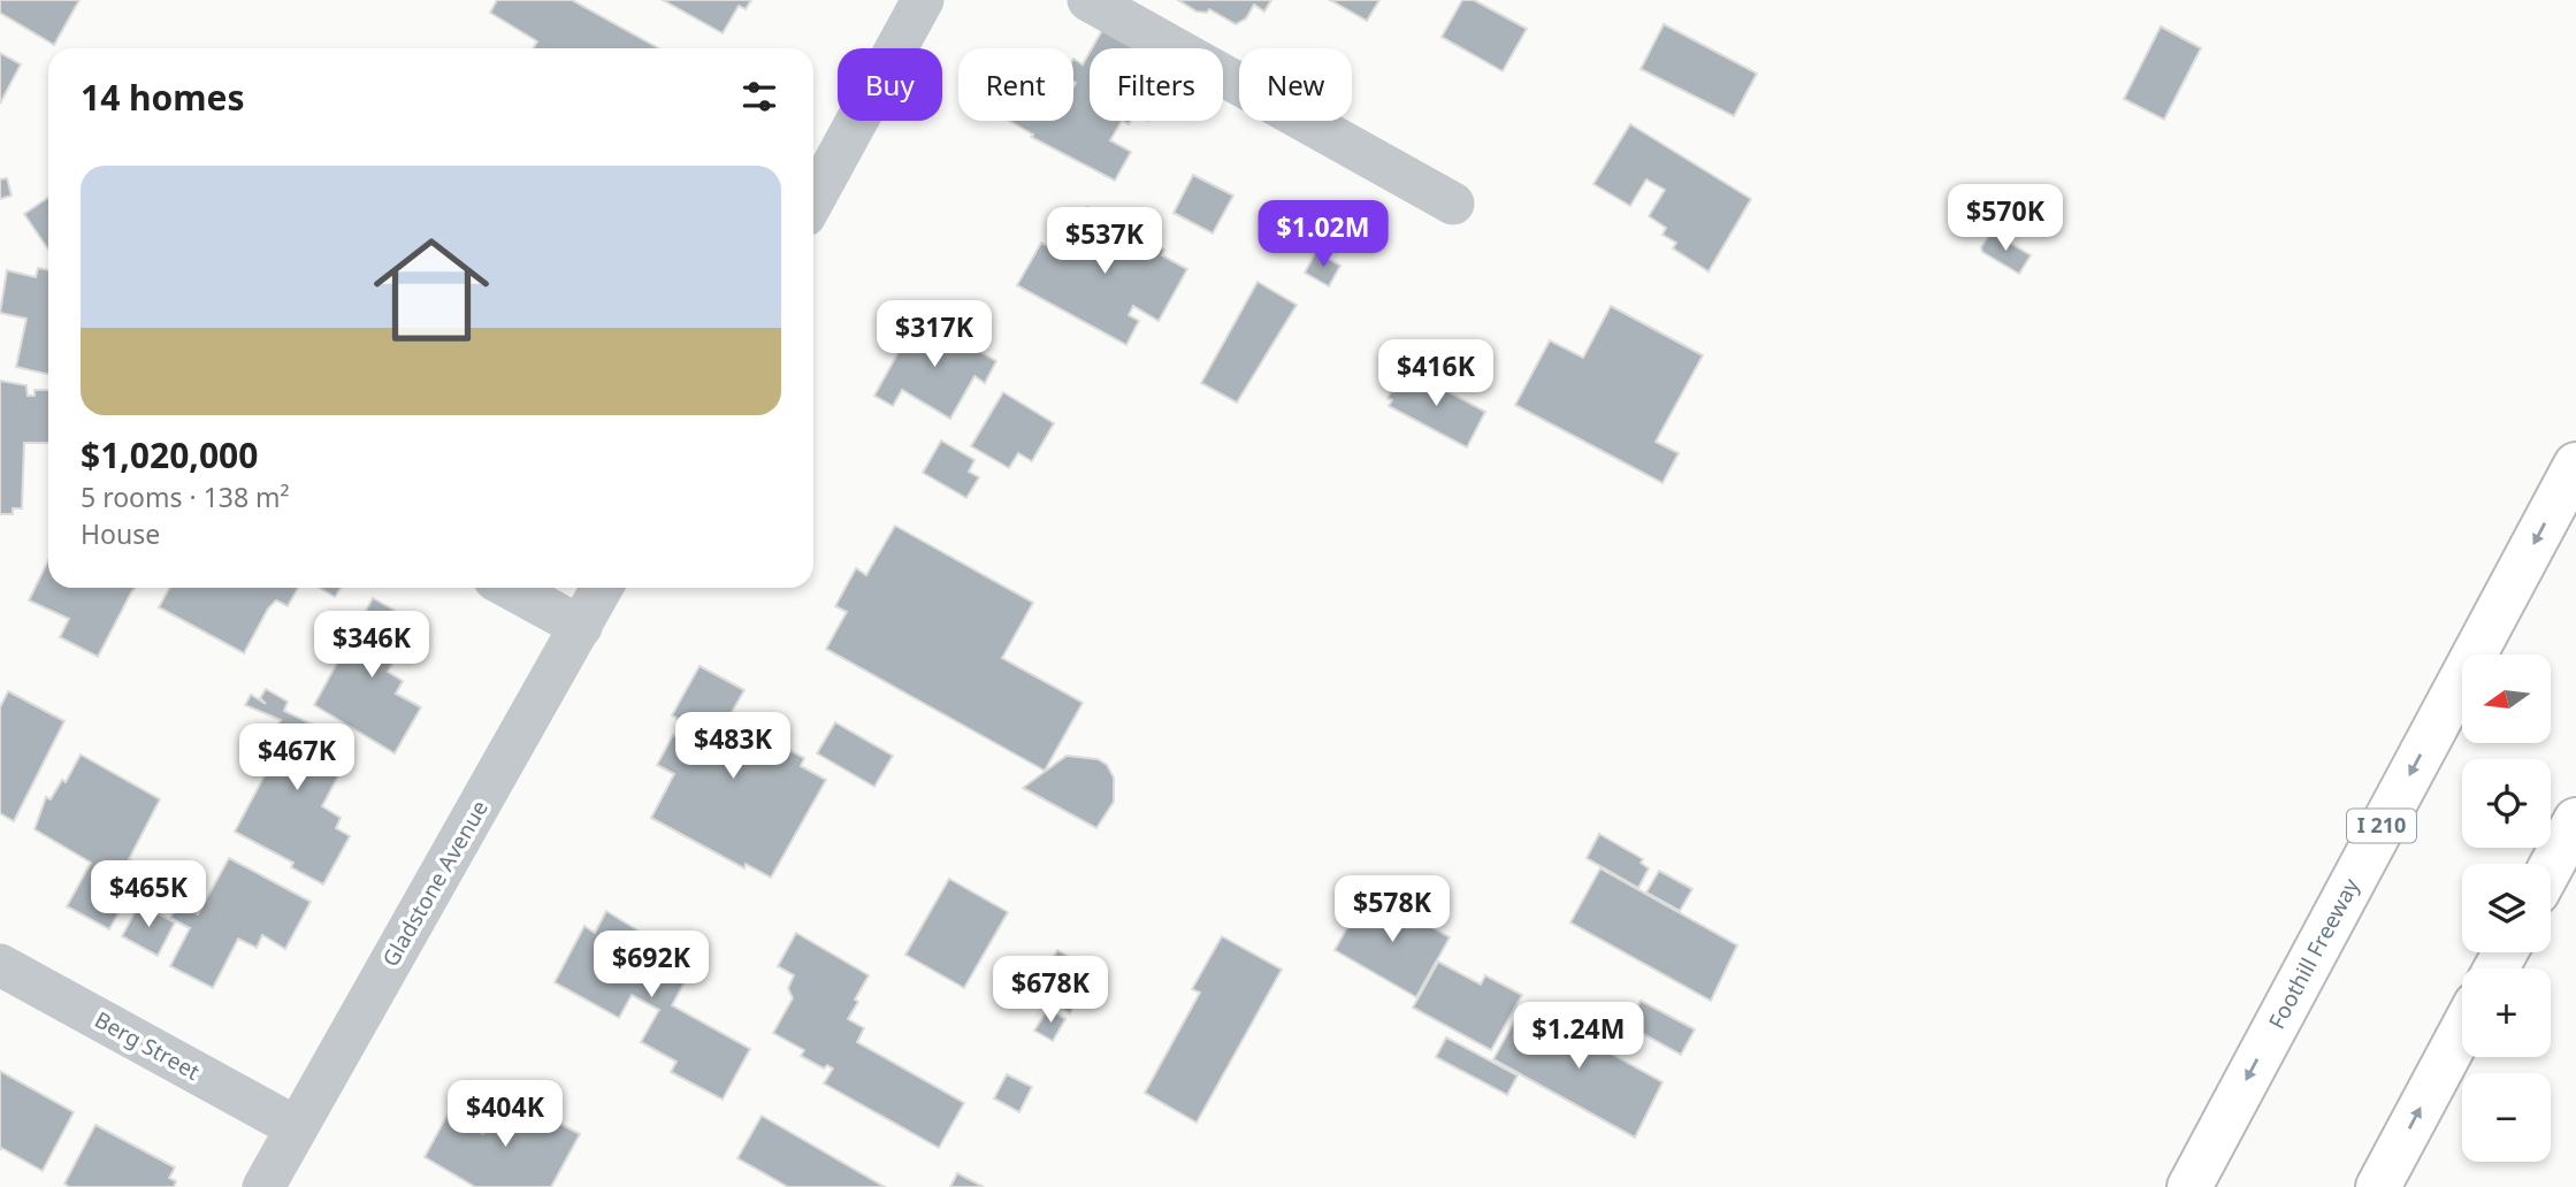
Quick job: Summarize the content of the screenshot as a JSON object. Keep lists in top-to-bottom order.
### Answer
{
  "streets": {
    "highway": ["I 210", "Foothill Freeway"],
    "street": ["Gladstone Avenue", "Berg Street"]
  },
  "crossings": [
    ["Gladstone Avenue", "Berg Street"]
  ],
  "one_way": ["Foothill Freeway"],
  "north": "left",
  "page": {
    "chip": [
      "Buy",
      "Rent",
      "Filters",
      "New"
    ],
    "heading": "14 homes",
    "list": [
      {
        "name": "$1,020,000",
        "note": "5 rooms · 138 m² · House"
      }
    ],
    "price": [
      "$570K",
      "$1.02M",
      "$537K",
      "$317K",
      "$416K",
      "$346K",
      "$483K",
      "$467K",
      "$465K",
      "$578K",
      "$692K",
      "$678K",
      "$1.24M",
      "$404K"
    ],
    "map_buttons": ["+", "−"]
  }
}
